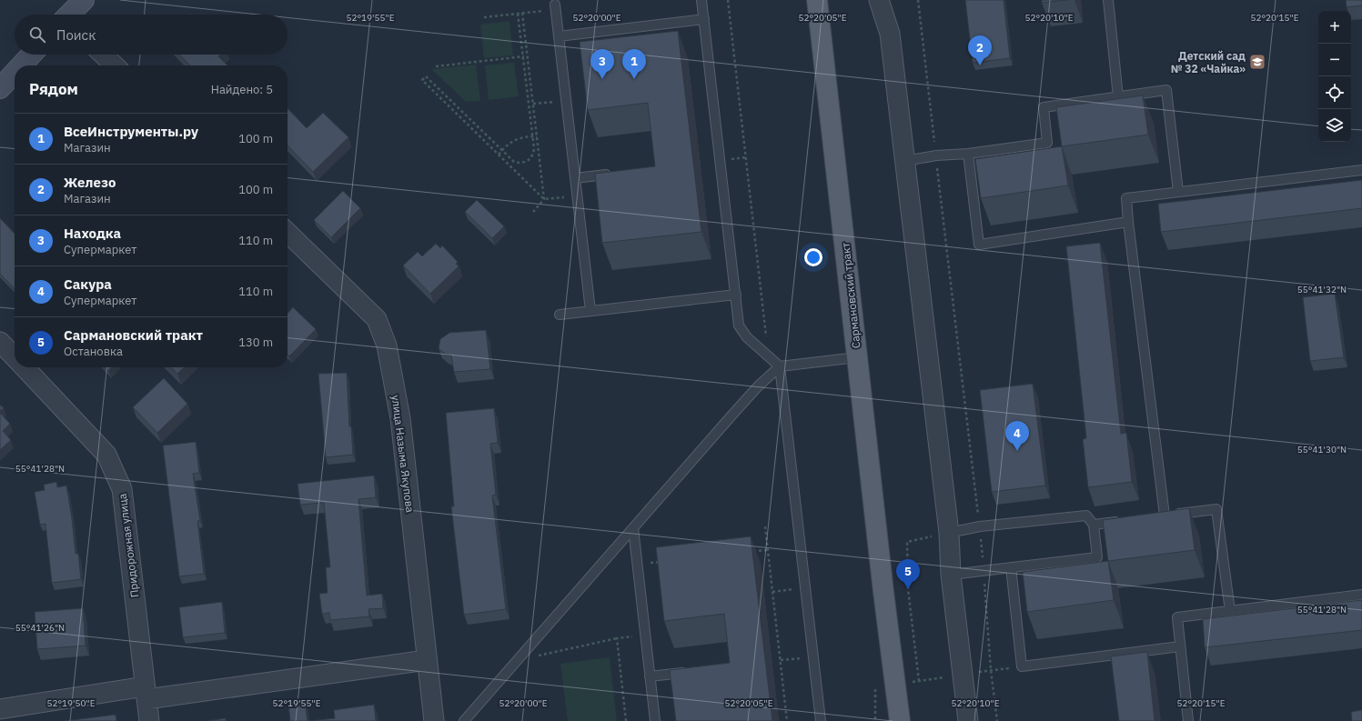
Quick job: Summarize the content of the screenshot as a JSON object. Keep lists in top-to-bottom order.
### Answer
{
  "streets": {
    "main road": ["Сармановский тракт"],
    "street": ["улица Назыма Якупова", "Придорожная улица"]
  },
  "places": {
    "school or university": ["Детский сад № 32 «Чайка»"]
  },
  "page": {
    "map_buttons": ["+", "−"],
    "search": "Поиск",
    "pins": [
      "2",
      "1",
      "3",
      "4",
      "5"
    ],
    "heading": ["Рядом", "Найдено: 5"],
    "list": [
      {
        "mark": "1",
        "name": "ВсеИнструменты.ру",
        "note": "Магазин",
        "value": "100 m"
      },
      {
        "mark": "2",
        "name": "Железо",
        "note": "Магазин",
        "value": "100 m"
      },
      {
        "mark": "3",
        "name": "Находка",
        "note": "Супермаркет",
        "value": "110 m"
      },
      {
        "mark": "4",
        "name": "Сакура",
        "note": "Супермаркет",
        "value": "110 m"
      },
      {
        "mark": "5",
        "name": "Сармановский тракт",
        "note": "Остановка",
        "value": "130 m"
      }
    ]
  },
  "coordinates": [
    "52°19'55\"E",
    "52°20'00\"E",
    "52°20'05\"E",
    "52°20'10\"E",
    "52°20'15\"E",
    "55°41'32\"N",
    "55°41'30\"N",
    "55°41'28\"N",
    "55°41'26\"N",
    "52°19'50\"E"
  ]
}
